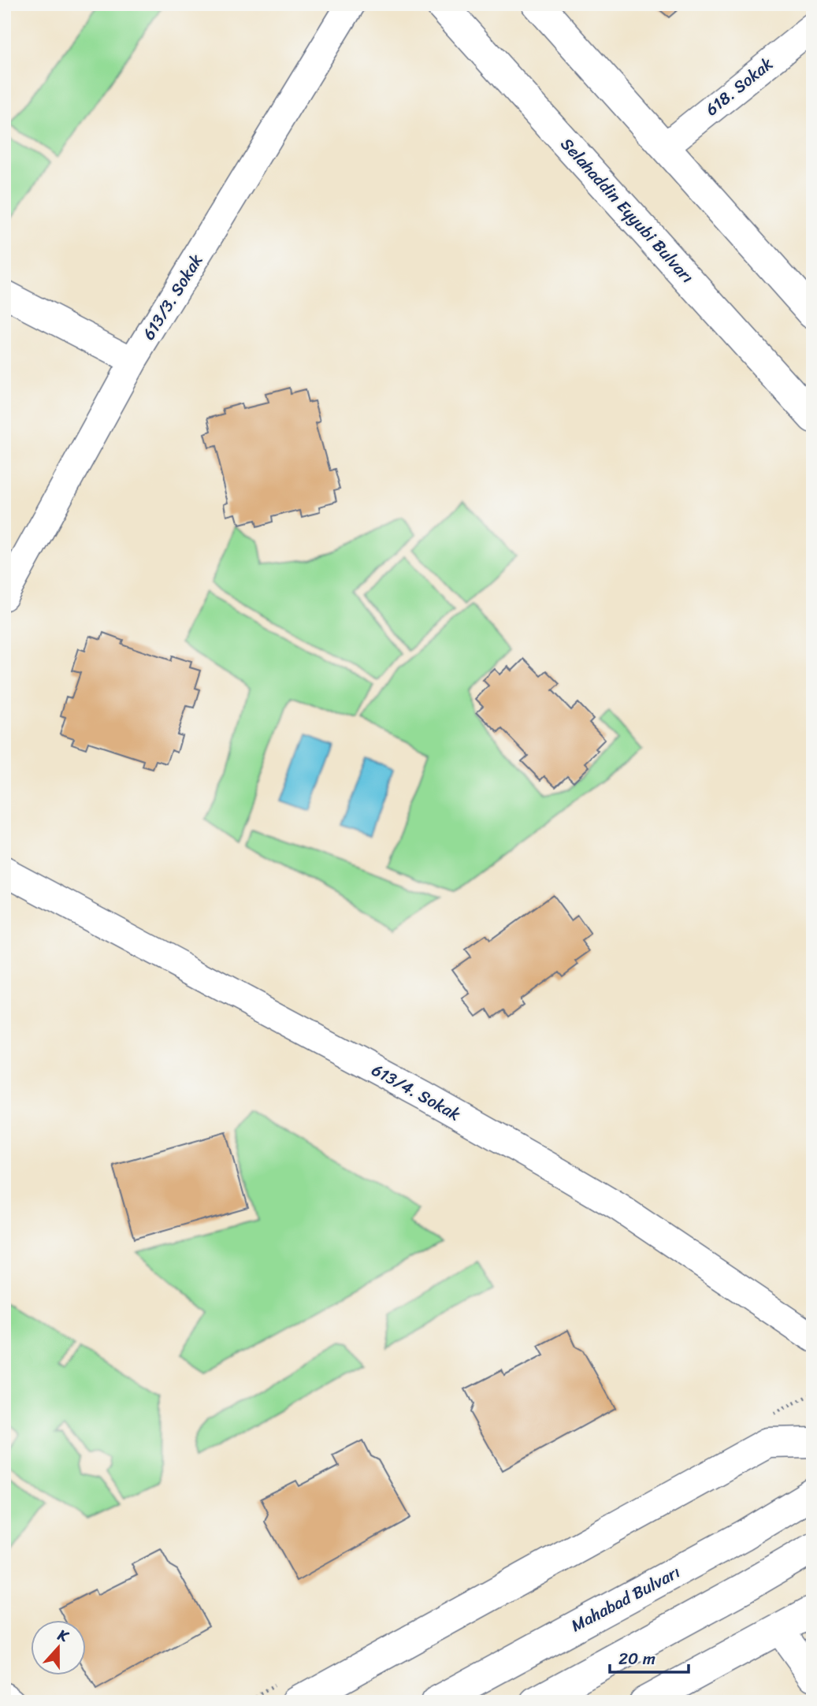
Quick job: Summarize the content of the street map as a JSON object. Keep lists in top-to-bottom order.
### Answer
{
  "streets": {
    "main road": ["Selahaddin Eyyubi Bulvarı", "Mahabad Bulvarı"],
    "street": ["618. Sokak", "613/3. Sokak", "613/4. Sokak"]
  },
  "scale_bar": "20 m",
  "north": "top"
}
